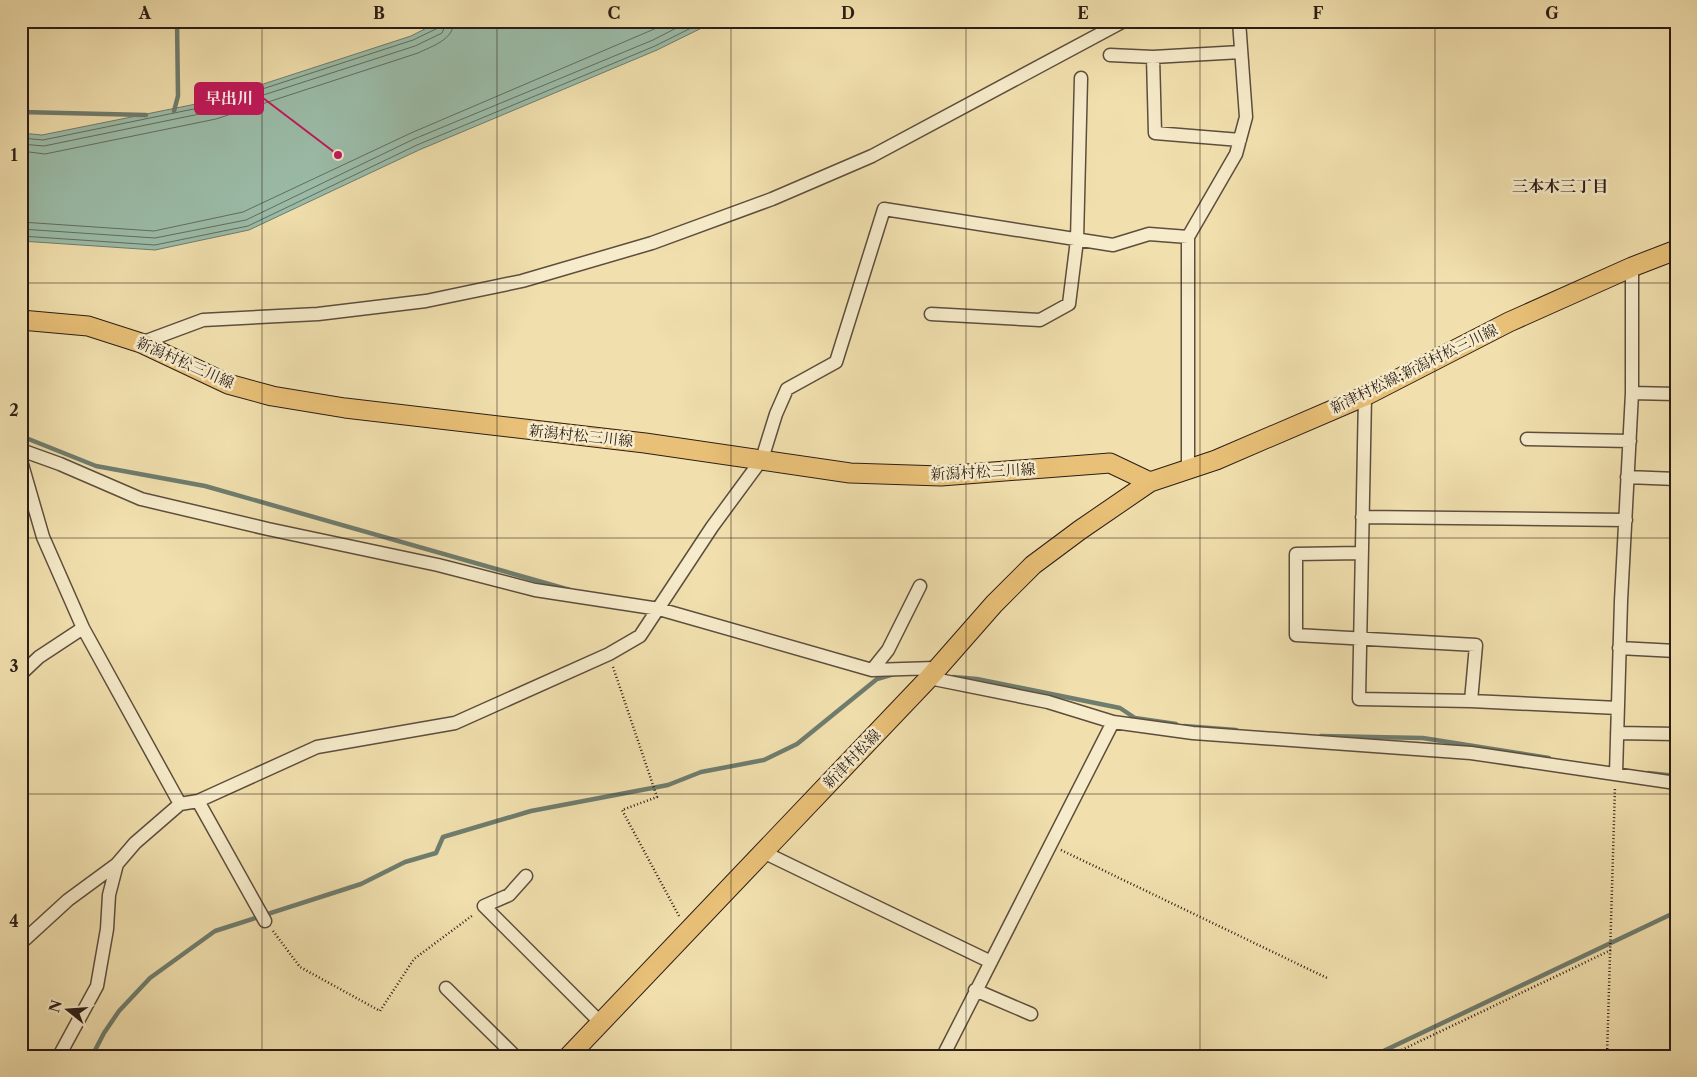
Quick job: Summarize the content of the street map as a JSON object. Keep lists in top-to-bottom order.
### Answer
{
  "streets": {
    "main road": ["新潟村松三川線", "新津村松線;新潟村松三川線", "新津村松線"]
  },
  "crossings": [
    ["新潟村松三川線", "新津村松線;新潟村松三川線"],
    ["新潟村松三川線", "新津村松線"],
    ["新津村松線;新潟村松三川線", "新津村松線"]
  ],
  "districts": ["三本木三丁目"],
  "places": ["早出川"],
  "north": "left",
  "grid": {
    "columns": [
      "A",
      "B",
      "C",
      "D",
      "E",
      "F",
      "G"
    ],
    "rows": [
      "1",
      "2",
      "3",
      "4"
    ]
  }
}
